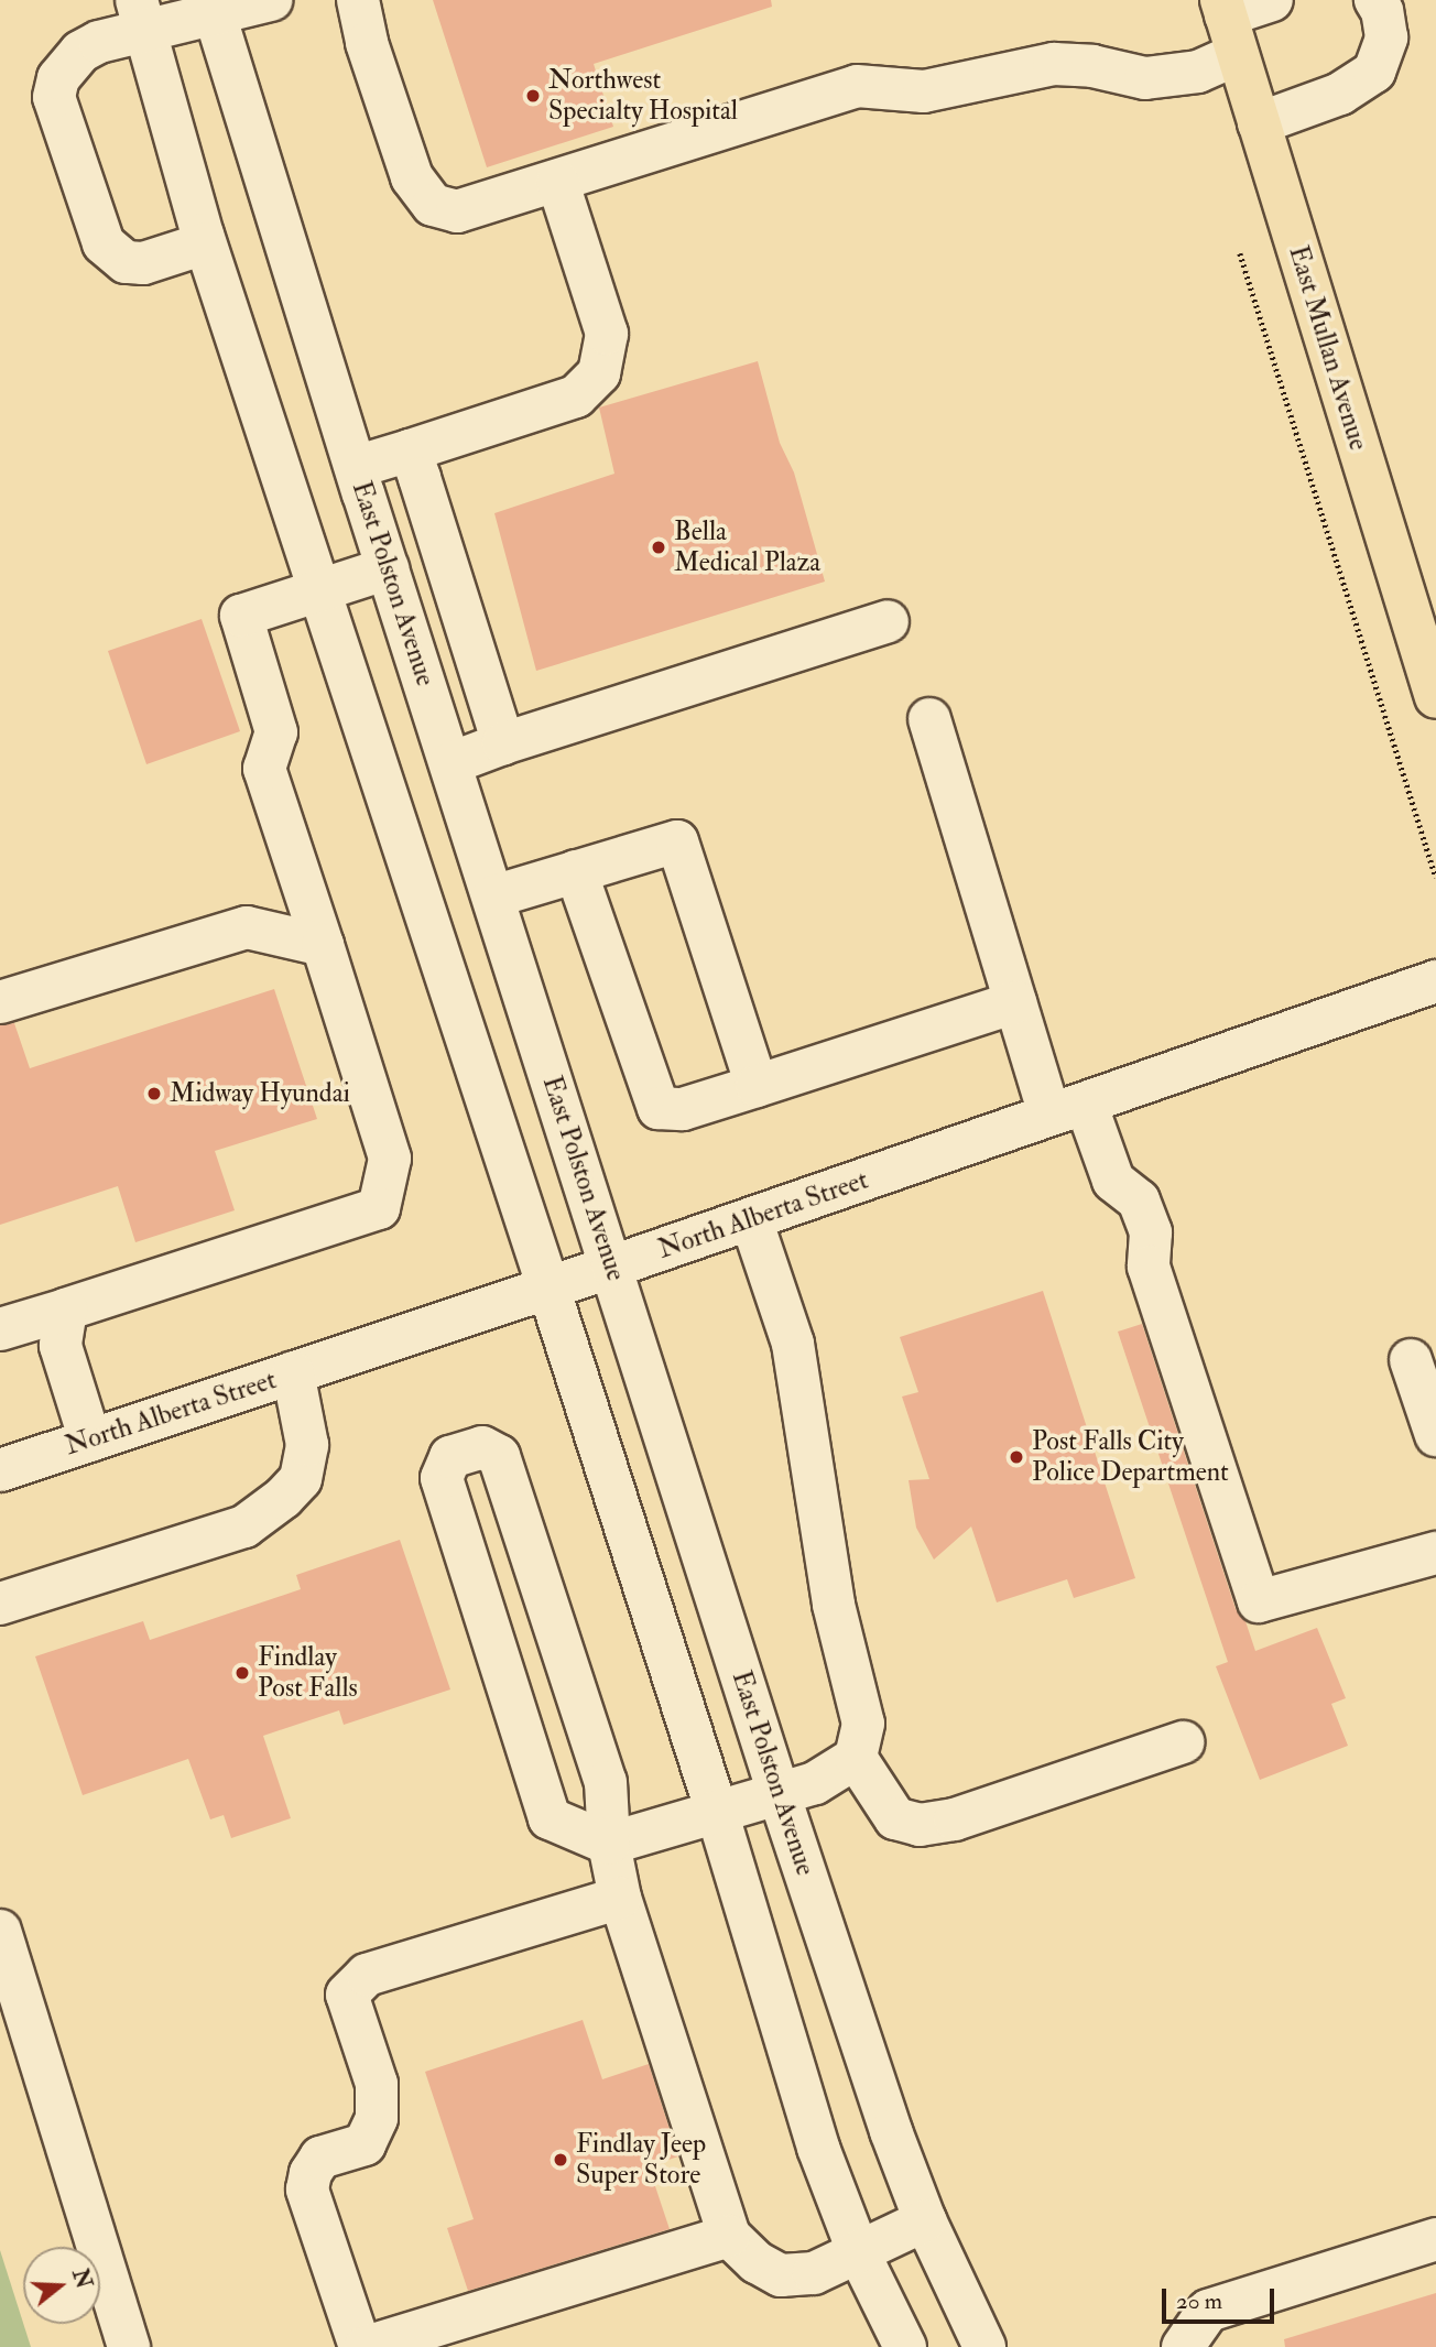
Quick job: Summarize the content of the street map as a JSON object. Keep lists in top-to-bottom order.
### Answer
{
  "streets": {
    "main road": ["East Mullan Avenue"],
    "street": ["East Polston Avenue", "North Alberta Street"]
  },
  "crossings": [
    ["East Polston Avenue", "North Alberta Street"]
  ],
  "places": [
    "Northwest Specialty Hospital",
    "Bella Medical Plaza",
    "Midway Hyundai",
    "Post Falls City Police Department",
    "Findlay Post Falls",
    "Findlay Jeep Super Store"
  ],
  "scale_bar": "20 m",
  "north": "right"
}
